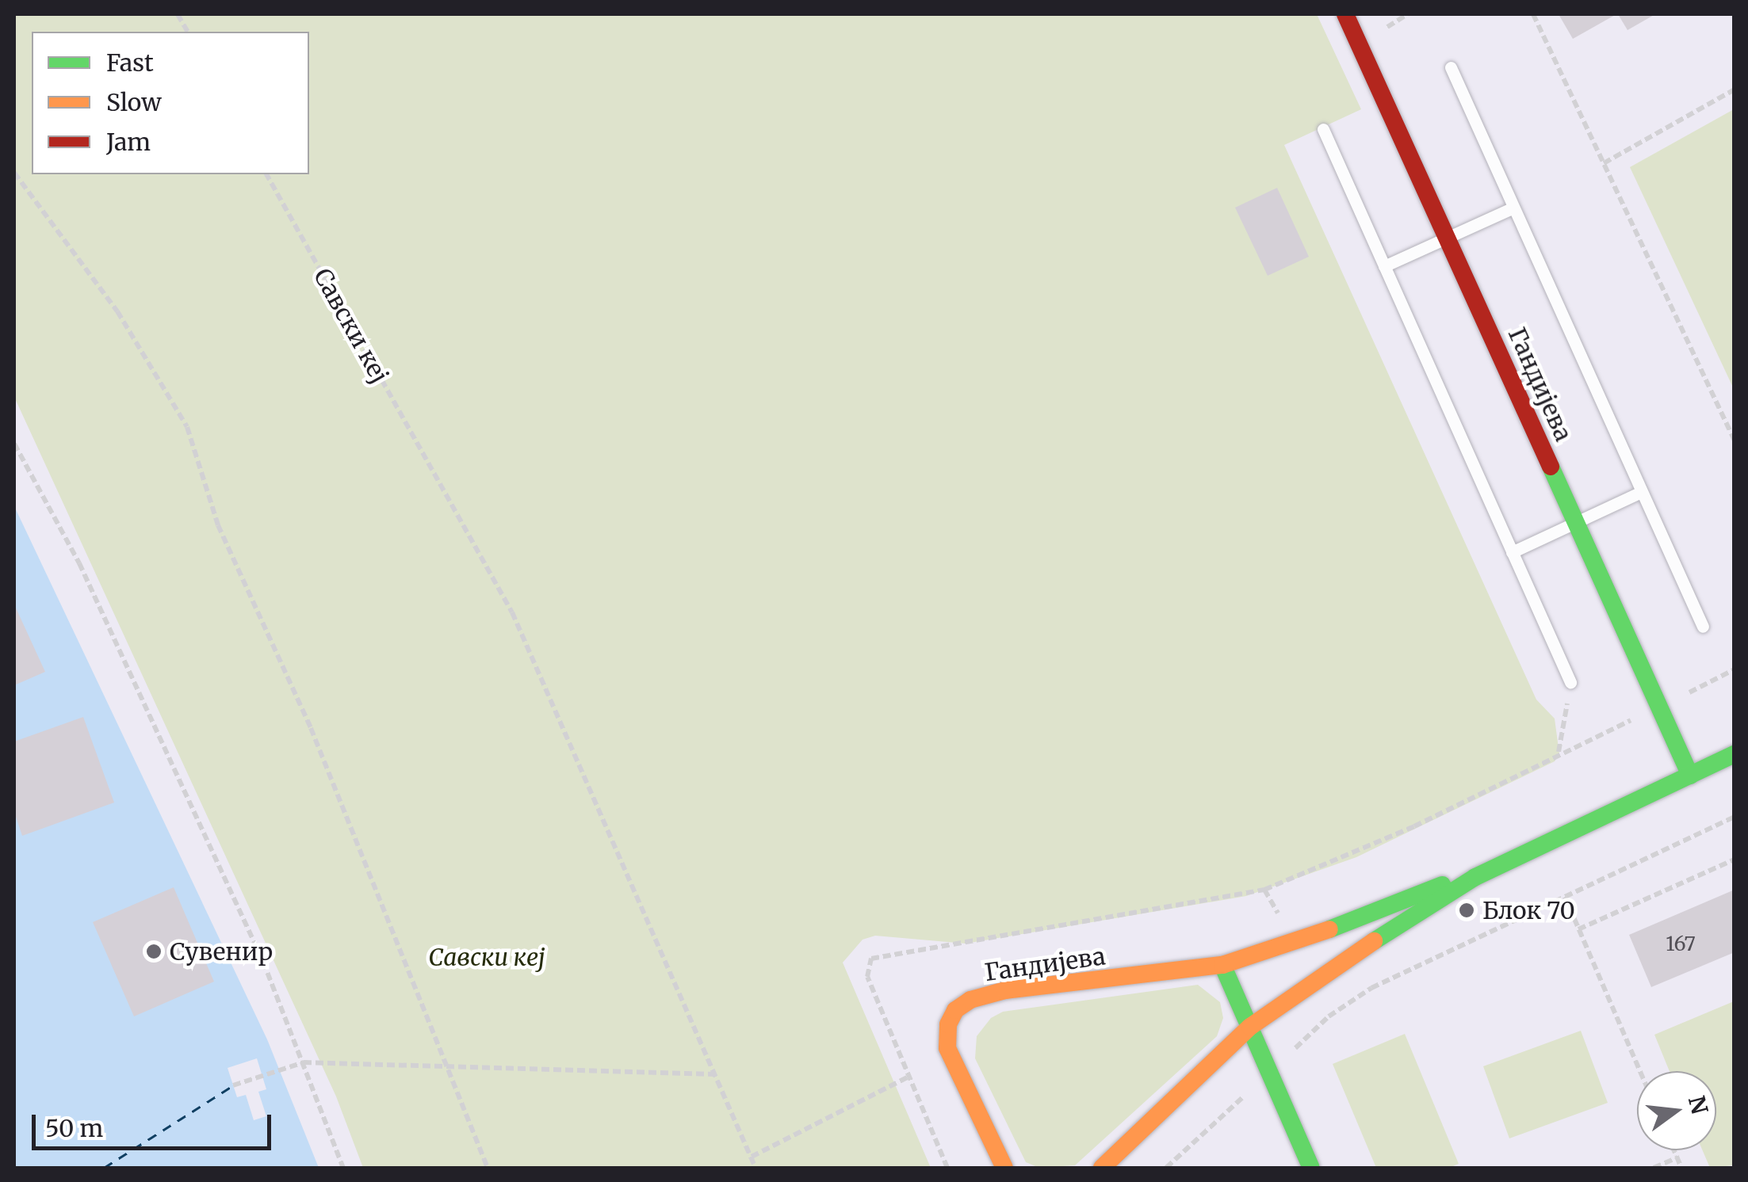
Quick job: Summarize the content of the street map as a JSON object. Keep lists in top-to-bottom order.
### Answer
{
  "streets": {
    "street": ["Гандијева"],
    "path": ["Савски кеј"]
  },
  "parks": ["Савски кеј"],
  "places": ["Блок 70", "Сувенир"],
  "house_numbers": ["167"],
  "legend": ["Fast", "Slow", "Jam"],
  "scale_bar": "50 m",
  "north": "right"
}
